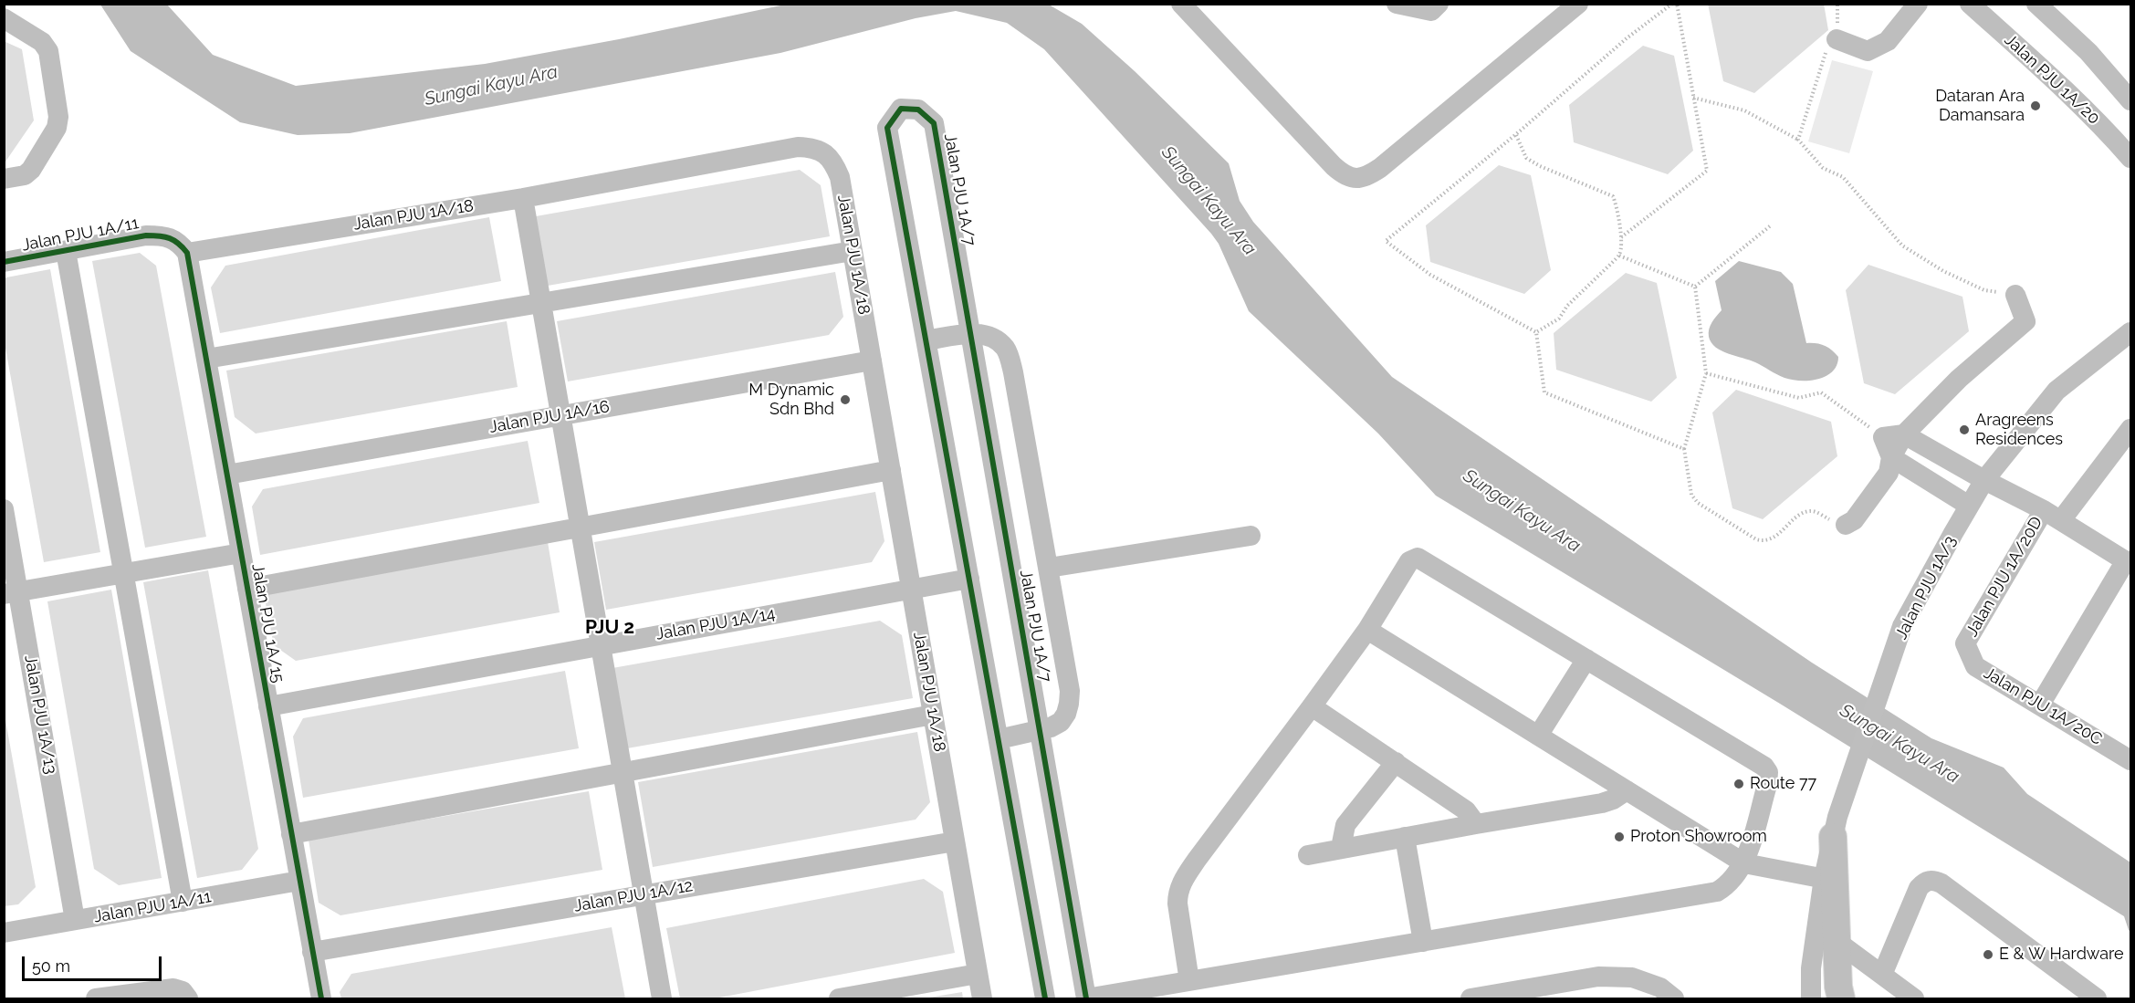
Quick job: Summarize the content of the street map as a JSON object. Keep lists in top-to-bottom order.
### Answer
{
  "streets": {
    "street": [
      "Jalan PJU 1A/20",
      "Jalan PJU 1A/7",
      "Jalan PJU 1A/18",
      "Jalan PJU 1A/11",
      "Jalan PJU 1A/16",
      "Jalan PJU 1A/20D",
      "Jalan PJU 1A/3",
      "Jalan PJU 1A/15",
      "Jalan PJU 1A/14",
      "Jalan PJU 1A/20C",
      "Jalan PJU 1A/13",
      "Jalan PJU 1A/12"
    ]
  },
  "crossings": [
    ["Jalan PJU 1A/7", "Jalan PJU 1A/14"],
    ["Jalan PJU 1A/18", "Jalan PJU 1A/11"],
    ["Jalan PJU 1A/18", "Jalan PJU 1A/16"],
    ["Jalan PJU 1A/18", "Jalan PJU 1A/15"],
    ["Jalan PJU 1A/18", "Jalan PJU 1A/14"],
    ["Jalan PJU 1A/18", "Jalan PJU 1A/12"],
    ["Jalan PJU 1A/11", "Jalan PJU 1A/15"],
    ["Jalan PJU 1A/11", "Jalan PJU 1A/13"],
    ["Jalan PJU 1A/16", "Jalan PJU 1A/15"],
    ["Jalan PJU 1A/20D", "Jalan PJU 1A/20C"],
    ["Jalan PJU 1A/15", "Jalan PJU 1A/14"],
    ["Jalan PJU 1A/15", "Jalan PJU 1A/12"]
  ],
  "districts": ["PJU 2"],
  "water": ["Sungai Kayu Ara"],
  "places": [
    "Dataran Ara Damansara",
    "M Dynamic Sdn Bhd",
    "Aragreens Residences",
    "Route 77",
    "Proton Showroom",
    "E & W Hardware"
  ],
  "scale_bar": "50 m"
}
